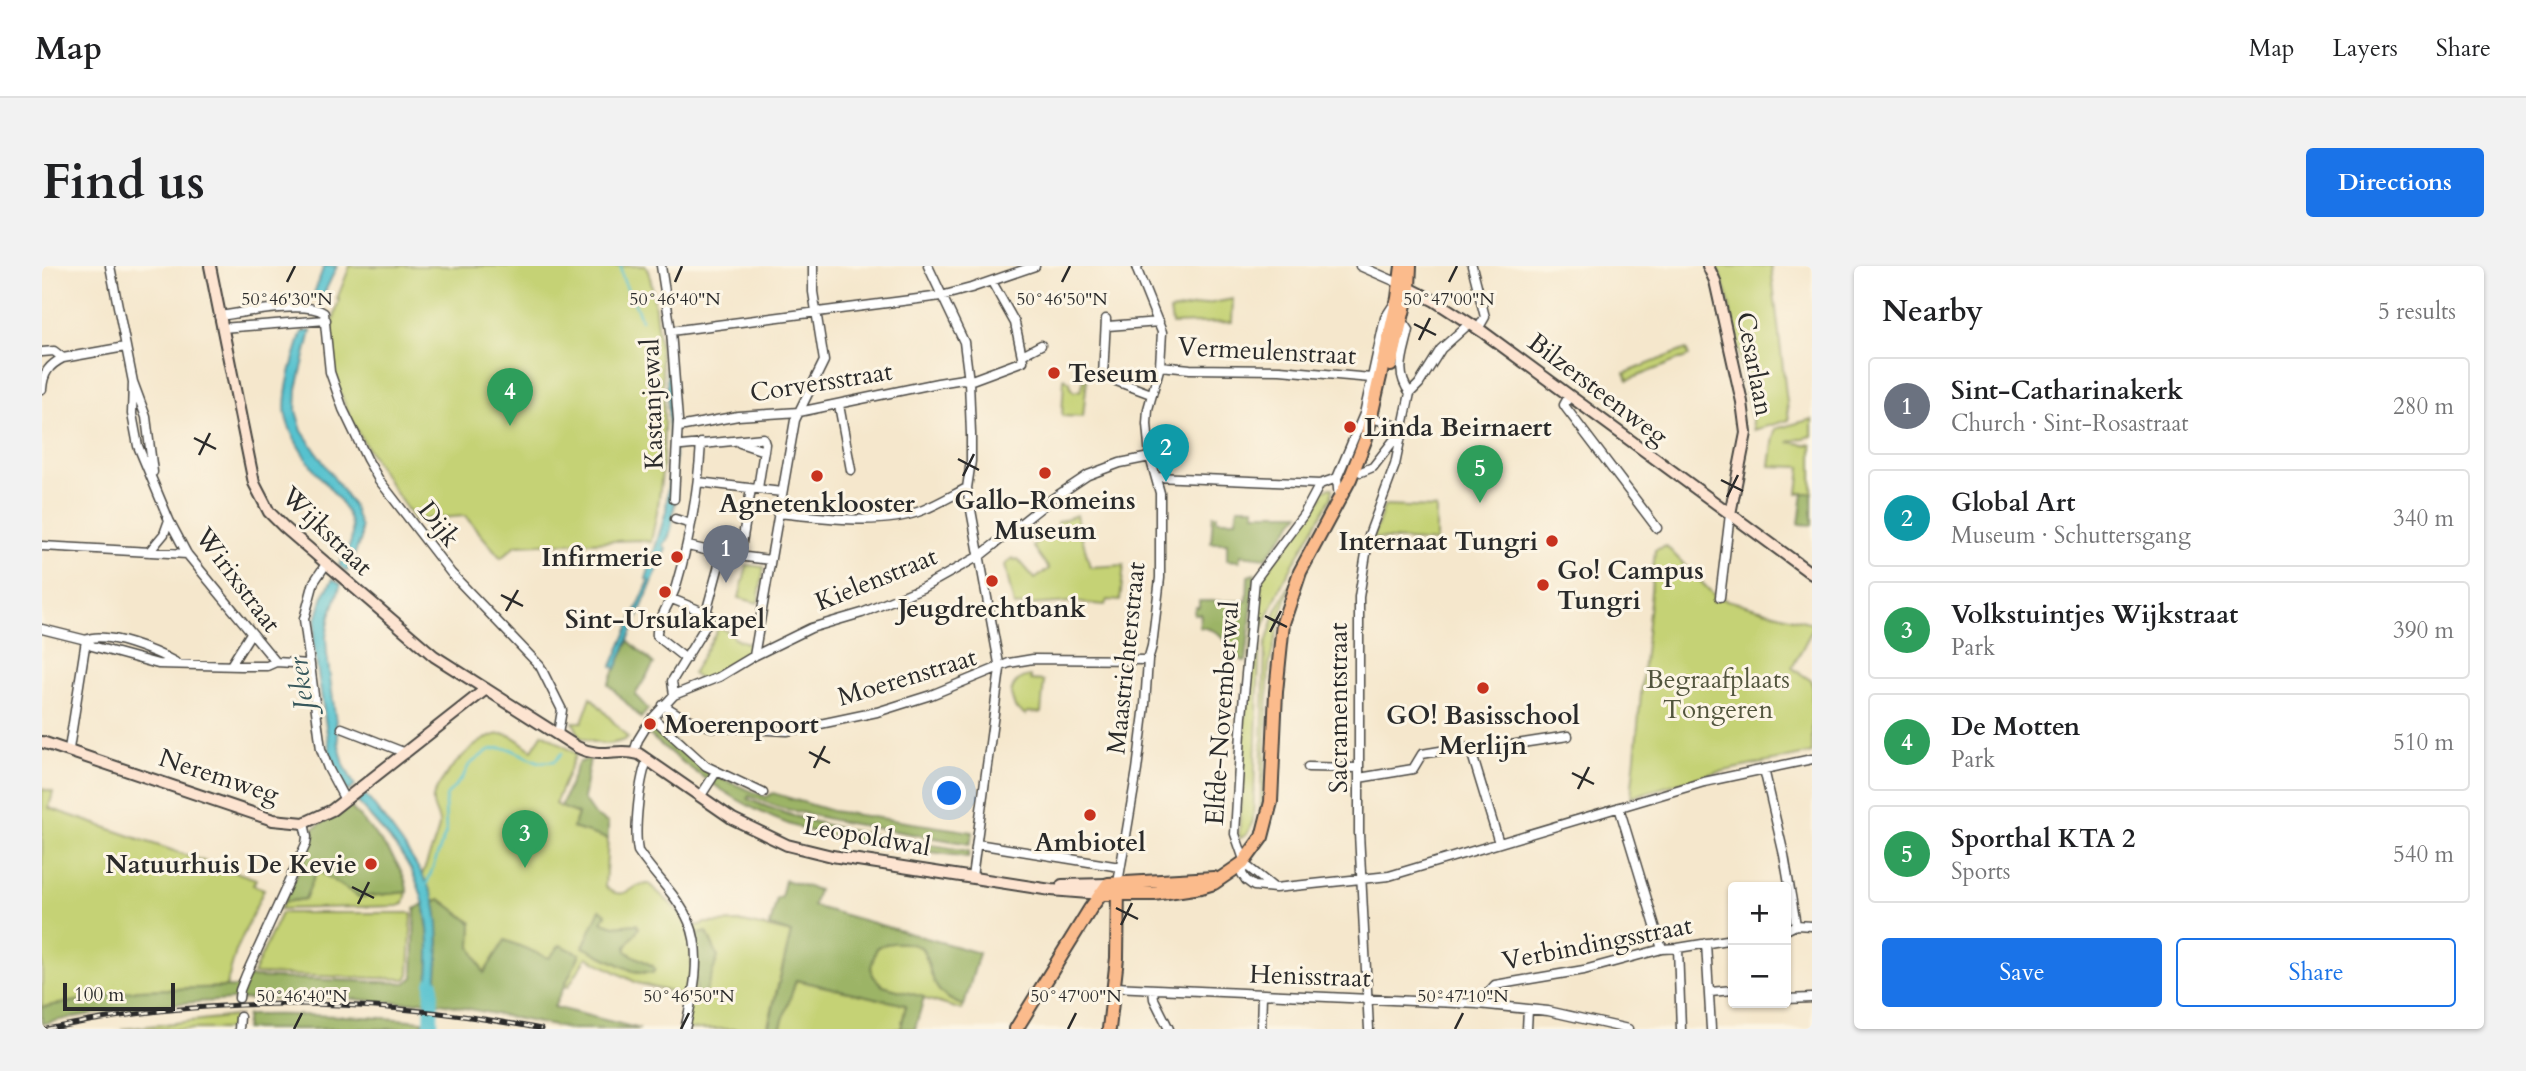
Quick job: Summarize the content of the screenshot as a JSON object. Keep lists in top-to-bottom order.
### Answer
{
  "streets": {
    "main road": ["Elfde-Novemberwal"],
    "street": [
      "Vermeulenstraat",
      "Cesarlaan",
      "Corversstraat",
      "Bilzersteenweg",
      "Kastanjewal",
      "Dijk",
      "Wijkstraat",
      "Kielenstraat",
      "Wirixstraat",
      "Maastrichterstraat",
      "Moerenstraat",
      "Sacramentstraat",
      "Neremweg",
      "Leopoldwal",
      "Verbindingsstraat",
      "Henisstraat"
    ]
  },
  "crossings": [
    ["Vermeulenstraat", "Maastrichterstraat"],
    ["Cesarlaan", "Bilzersteenweg"],
    ["Corversstraat", "Kastanjewal"],
    ["Wijkstraat", "Neremweg"],
    ["Kielenstraat", "Maastrichterstraat"],
    ["Kielenstraat", "Moerenstraat"],
    ["Maastrichterstraat", "Moerenstraat"],
    ["Maastrichterstraat", "Leopoldwal"],
    ["Sacramentstraat", "Henisstraat"],
    ["Verbindingsstraat", "Henisstraat"]
  ],
  "water": ["Jeker"],
  "parks": ["Begraafplaats Tongeren"],
  "places": [
    "Teseum",
    "Linda Beirnaert",
    "Gallo-Romeins Museum",
    "Agnetenklooster",
    "Internaat Tungri",
    "Infirmerie",
    "Jeugdrechtbank",
    "Go! Campus Tungri",
    "Sint-Ursulakapel",
    "GO! Basisschool Merlijn",
    "Moerenpoort",
    "Ambiotel",
    "Natuurhuis De Kevie"
  ],
  "scale_bar": "100 m",
  "page": {
    "header": "Map",
    "nav": ["Map", "Layers", "Share"],
    "buttons": [
      "Directions",
      ["Save", "Share"]
    ],
    "title": "Find us",
    "heading": ["Nearby", "5 results"],
    "list": [
      {
        "mark": "1",
        "name": "Sint-Catharinakerk",
        "note": "Church · Sint-Rosastraat",
        "value": "280 m"
      },
      {
        "mark": "2",
        "name": "Global Art",
        "note": "Museum · Schuttersgang",
        "value": "340 m"
      },
      {
        "mark": "3",
        "name": "Volkstuintjes Wijkstraat",
        "note": "Park",
        "value": "390 m"
      },
      {
        "mark": "4",
        "name": "De Motten",
        "note": "Park",
        "value": "510 m"
      },
      {
        "mark": "5",
        "name": "Sporthal KTA 2",
        "note": "Sports",
        "value": "540 m"
      }
    ],
    "pins": [
      "4",
      "2",
      "5",
      "1",
      "3"
    ],
    "map_buttons": ["+", "−"],
    "scale": "100 m"
  },
  "coordinates": [
    "50°46'30\"N",
    "50°46'40\"N",
    "50°46'50\"N",
    "50°47'00\"N",
    "50°47'10\"N"
  ]
}
